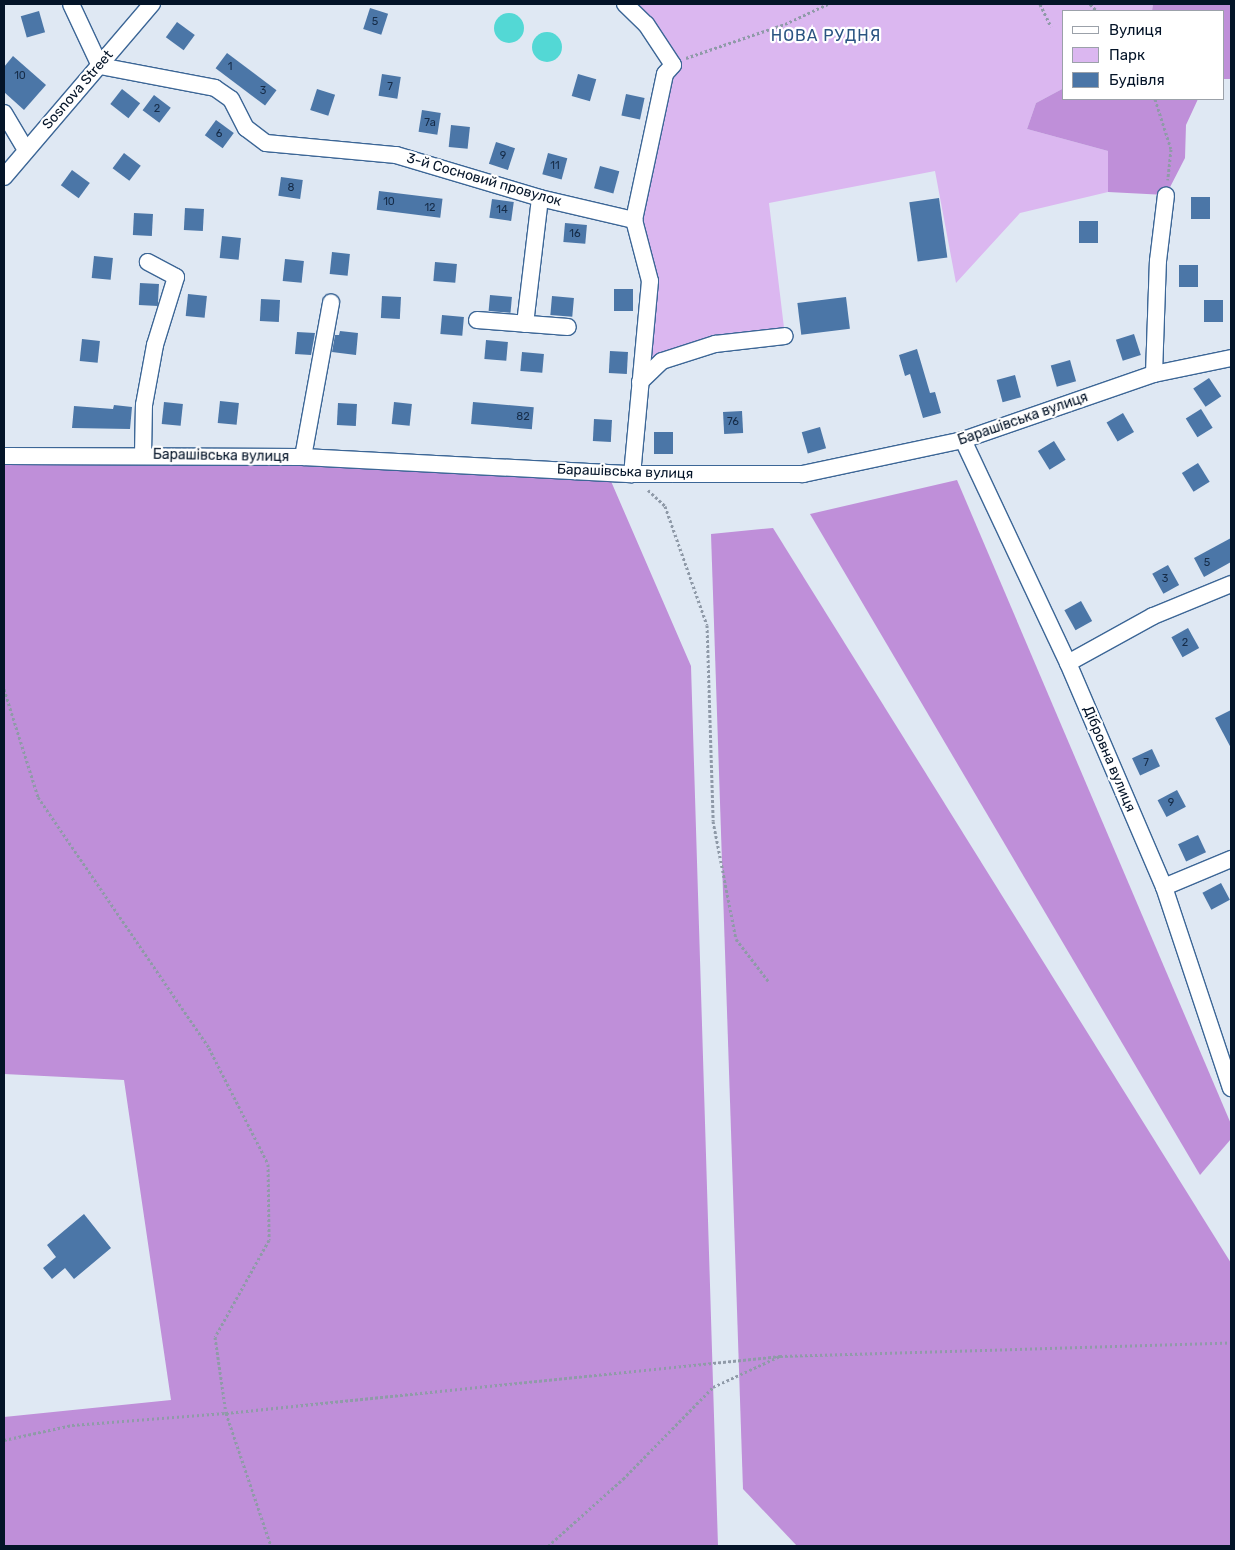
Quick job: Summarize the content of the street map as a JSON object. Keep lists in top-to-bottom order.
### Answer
{
  "streets": {
    "street": [
      "Sosnova Street",
      "3-й Сосновий провулок",
      "Барашівська вулиця",
      "Дібровна вулиця"
    ]
  },
  "crossings": [
    ["Sosnova Street", "3-й Сосновий провулок"],
    ["Барашівська вулиця", "Дібровна вулиця"]
  ],
  "districts": ["НОВА РУДНЯ"],
  "house_numbers": [
    "5",
    "1",
    "10",
    "7",
    "3",
    "2",
    "7а",
    "6",
    "9",
    "11",
    "8",
    "10",
    "12",
    "14",
    "16",
    "82",
    "76",
    "5",
    "3",
    "2",
    "7",
    "9"
  ],
  "legend": ["Вулиця", "Парк", "Будівля"]
}
